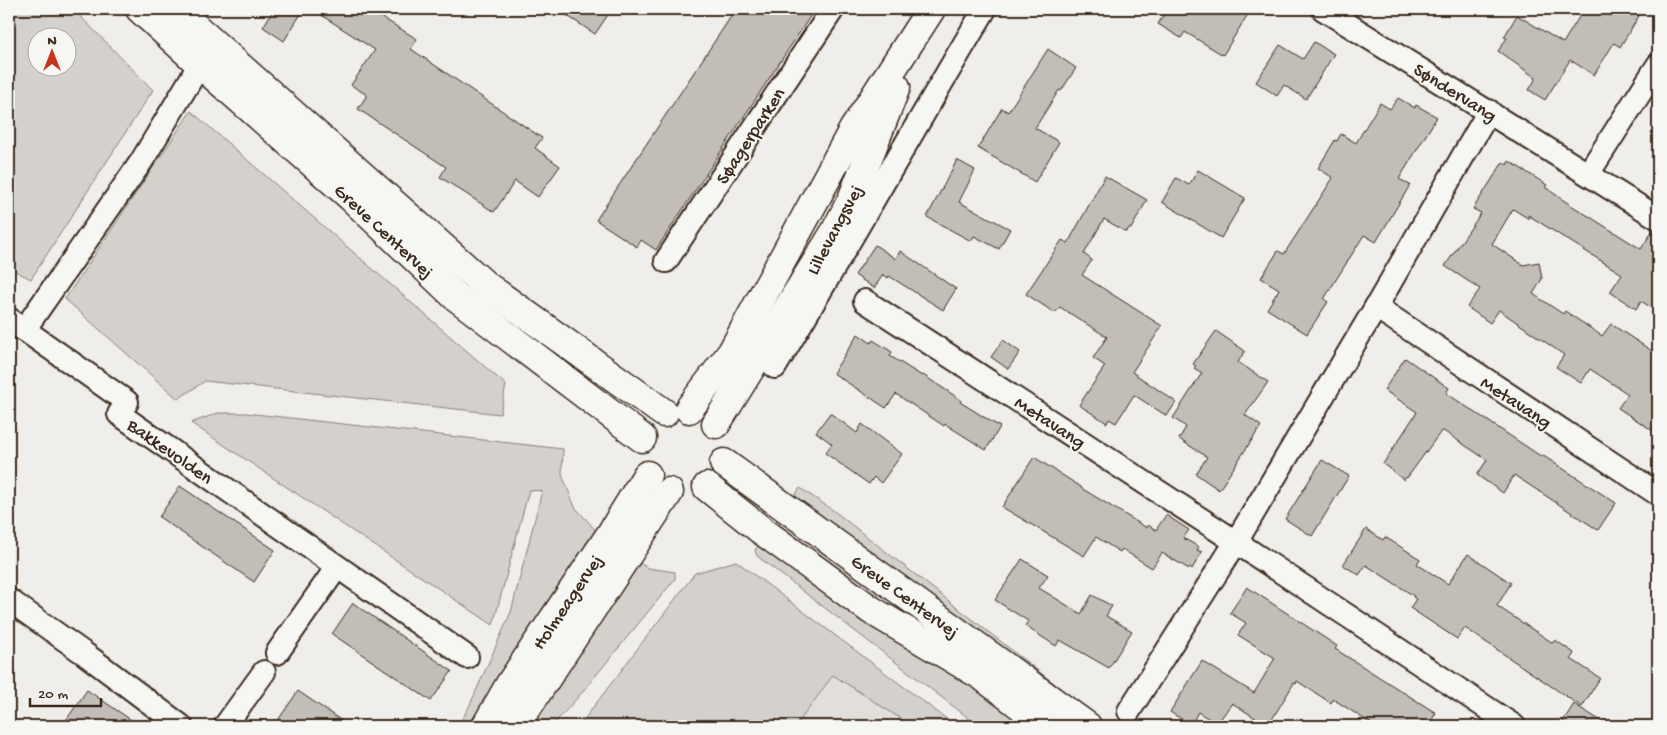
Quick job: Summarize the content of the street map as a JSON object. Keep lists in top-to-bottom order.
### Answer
{
  "streets": {
    "street": [
      "Søndervang",
      "Søagerparken",
      "Lillevangsvej",
      "Greve Centervej",
      "Metavang",
      "Bakkevolden",
      "Holmeagervej"
    ]
  },
  "crossings": [
    ["Lillevangsvej", "Greve Centervej"],
    ["Lillevangsvej", "Holmeagervej"],
    ["Greve Centervej", "Bakkevolden"],
    ["Greve Centervej", "Holmeagervej"]
  ],
  "scale_bar": "20 m",
  "north": "top"
}
